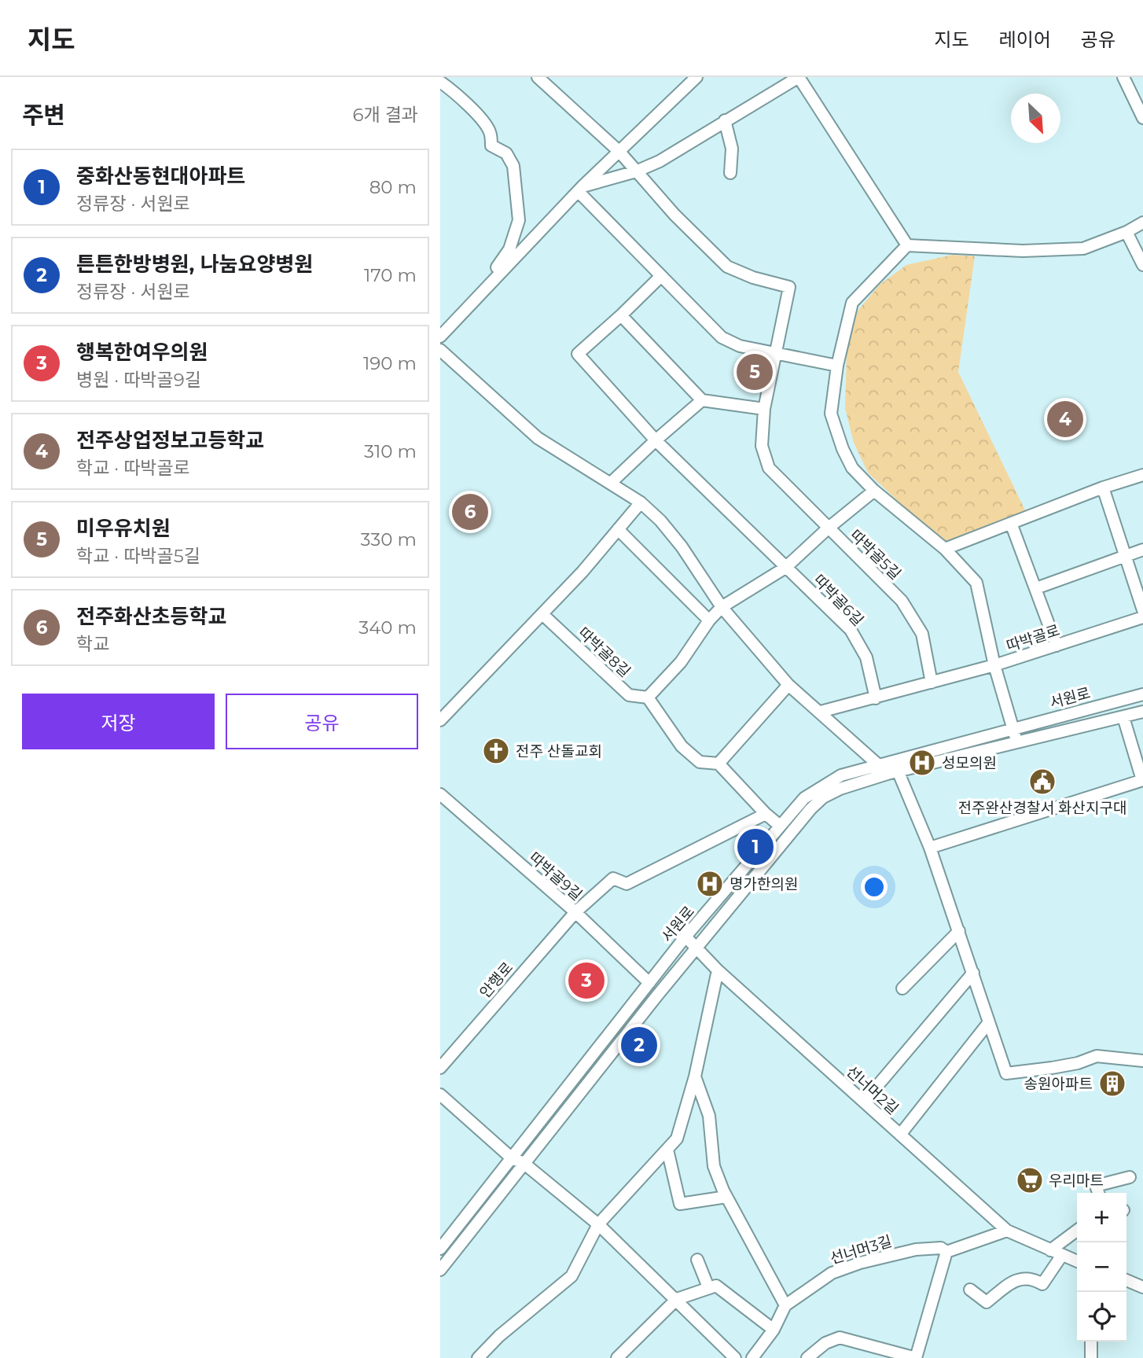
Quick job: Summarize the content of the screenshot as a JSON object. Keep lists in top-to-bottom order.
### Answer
{
  "streets": {
    "street": [
      "따박골5길",
      "따박골6길",
      "따박골로",
      "따박골8길",
      "서원로",
      "따박골9길",
      "안행로",
      "선너머2길",
      "선너머3길"
    ]
  },
  "crossings": [
    ["따박골5길", "따박골로"],
    ["서원로", "따박골9길"],
    ["서원로", "선너머2길"],
    ["따박골9길", "안행로"]
  ],
  "places": {
    "church": ["전주 산돌교회"],
    "hospital": ["성모의원", "명가한의원"],
    "public building": ["전주완산경찰서 화산지구대"],
    "building": ["송원아파트"],
    "supermarket": ["우리마트"]
  },
  "north": "bottom right",
  "page": {
    "header": "지도",
    "nav": ["지도", "레이어", "공유"],
    "heading": ["주변", "6개 결과"],
    "list": [
      {
        "mark": "1",
        "name": "중화산동현대아파트",
        "note": "정류장 · 서원로",
        "value": "80 m"
      },
      {
        "mark": "2",
        "name": "튼튼한방병원, 나눔요양병원",
        "note": "정류장 · 서원로",
        "value": "170 m"
      },
      {
        "mark": "3",
        "name": "행복한여우의원",
        "note": "병원 · 따박골9길",
        "value": "190 m"
      },
      {
        "mark": "4",
        "name": "전주상업정보고등학교",
        "note": "학교 · 따박골로",
        "value": "310 m"
      },
      {
        "mark": "5",
        "name": "미우유치원",
        "note": "학교 · 따박골5길",
        "value": "330 m"
      },
      {
        "mark": "6",
        "name": "전주화산초등학교",
        "note": "학교",
        "value": "340 m"
      }
    ],
    "pins": [
      "5",
      "4",
      "6",
      "1",
      "3",
      "2"
    ],
    "buttons": ["저장", "공유"],
    "map_buttons": ["+", "−"]
  }
}
